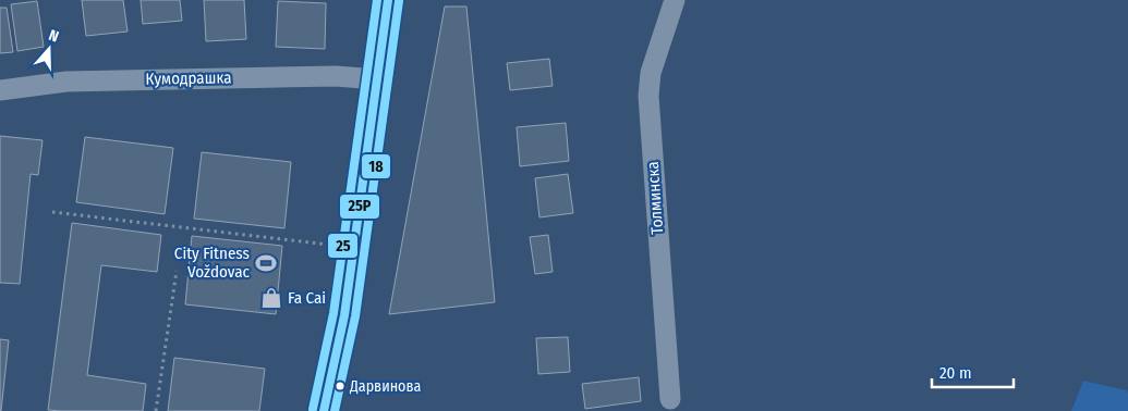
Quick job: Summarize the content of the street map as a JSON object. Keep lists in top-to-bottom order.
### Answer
{
  "streets": {
    "street": ["Кумодрашка", "Толминска"]
  },
  "places": {
    "sports": ["City Fitness Voždovac"],
    "shop": ["Fa Cai"],
    "other": ["Дарвинова"]
  },
  "lines": ["transit line 25P", "transit line 25", "transit line 18"],
  "scale_bar": "20 m",
  "north": "top"
}
